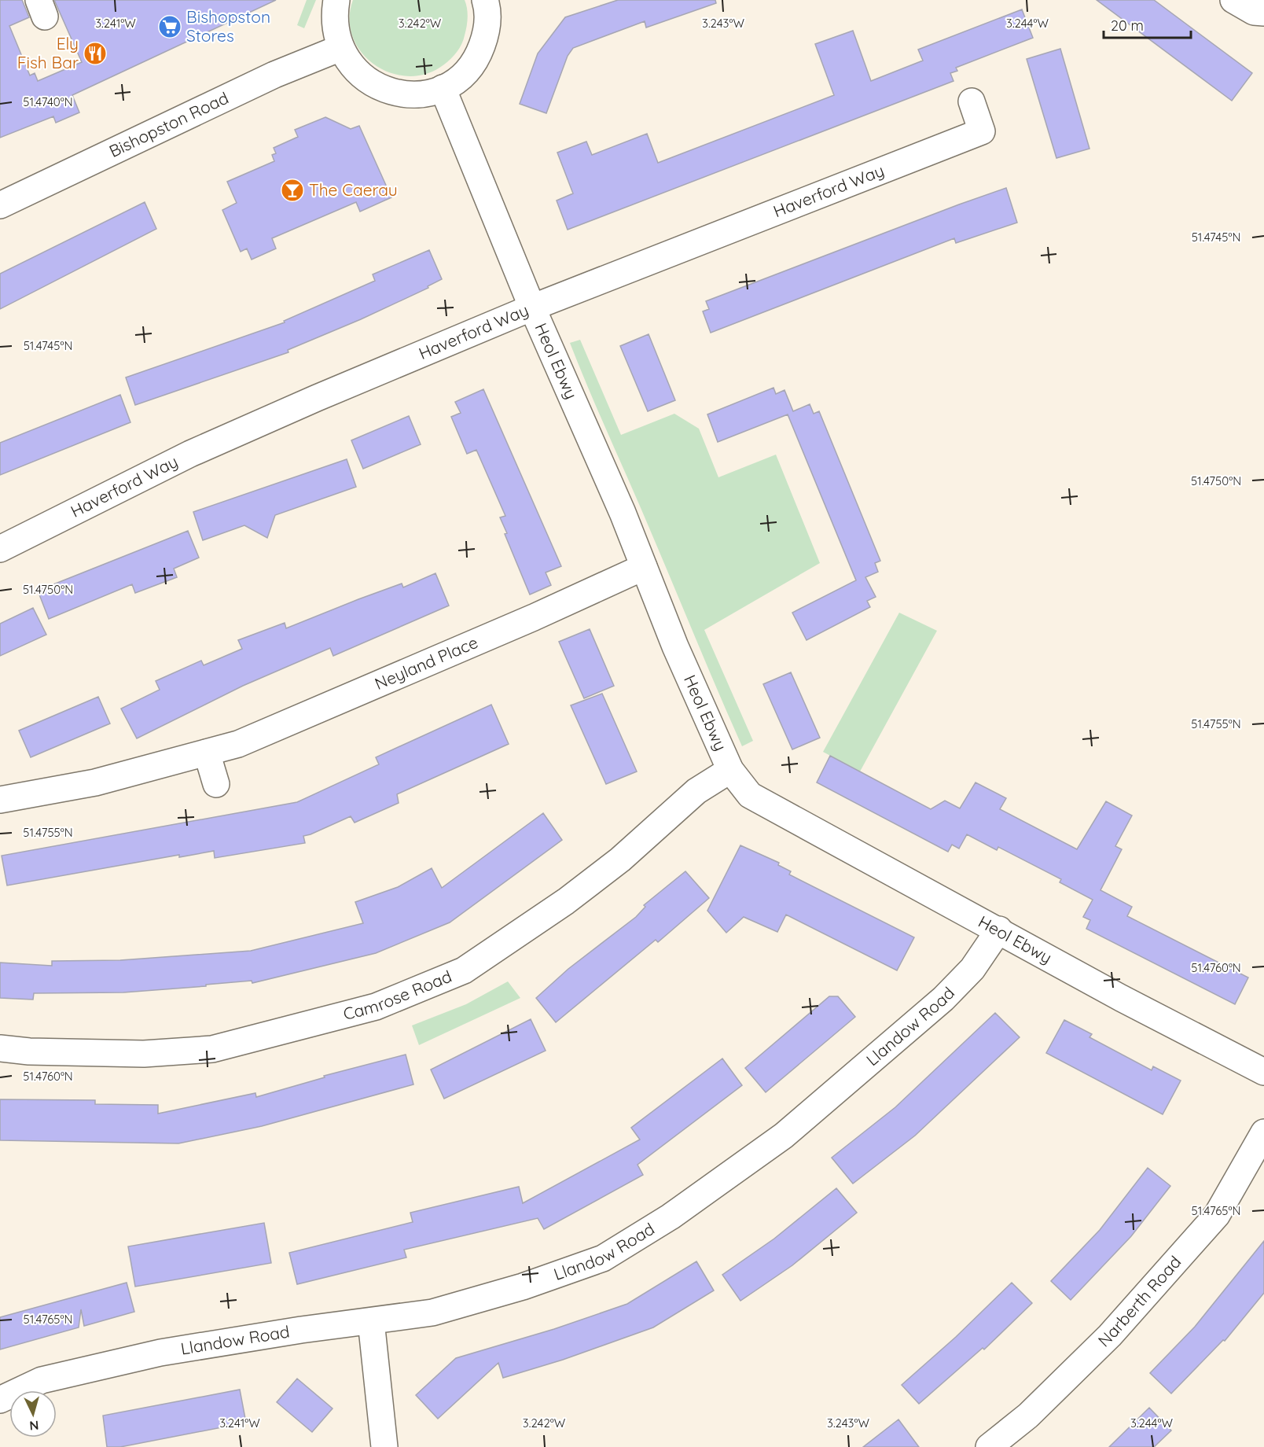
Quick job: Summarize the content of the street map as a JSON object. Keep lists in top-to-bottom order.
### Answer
{
  "streets": {
    "street": [
      "Bishopston Road",
      "Haverford Way",
      "Heol Ebwy",
      "Neyland Place",
      "Camrose Road",
      "Llandow Road",
      "Narberth Road"
    ]
  },
  "crossings": [
    ["Haverford Way", "Heol Ebwy"],
    ["Heol Ebwy", "Neyland Place"],
    ["Heol Ebwy", "Camrose Road"],
    ["Heol Ebwy", "Llandow Road"]
  ],
  "places": {
    "supermarket": ["Bishopston Stores"],
    "restaurant": ["Ely Fish Bar"],
    "bar": ["The Caerau"]
  },
  "scale_bar": "20 m",
  "north": "bottom",
  "coordinates": [
    "3.241°W",
    "3.242°W",
    "3.243°W",
    "3.244°W",
    "51.4740°N",
    "51.4745°N",
    "51.4750°N",
    "51.4755°N",
    "51.4760°N",
    "51.4765°N"
  ]
}
